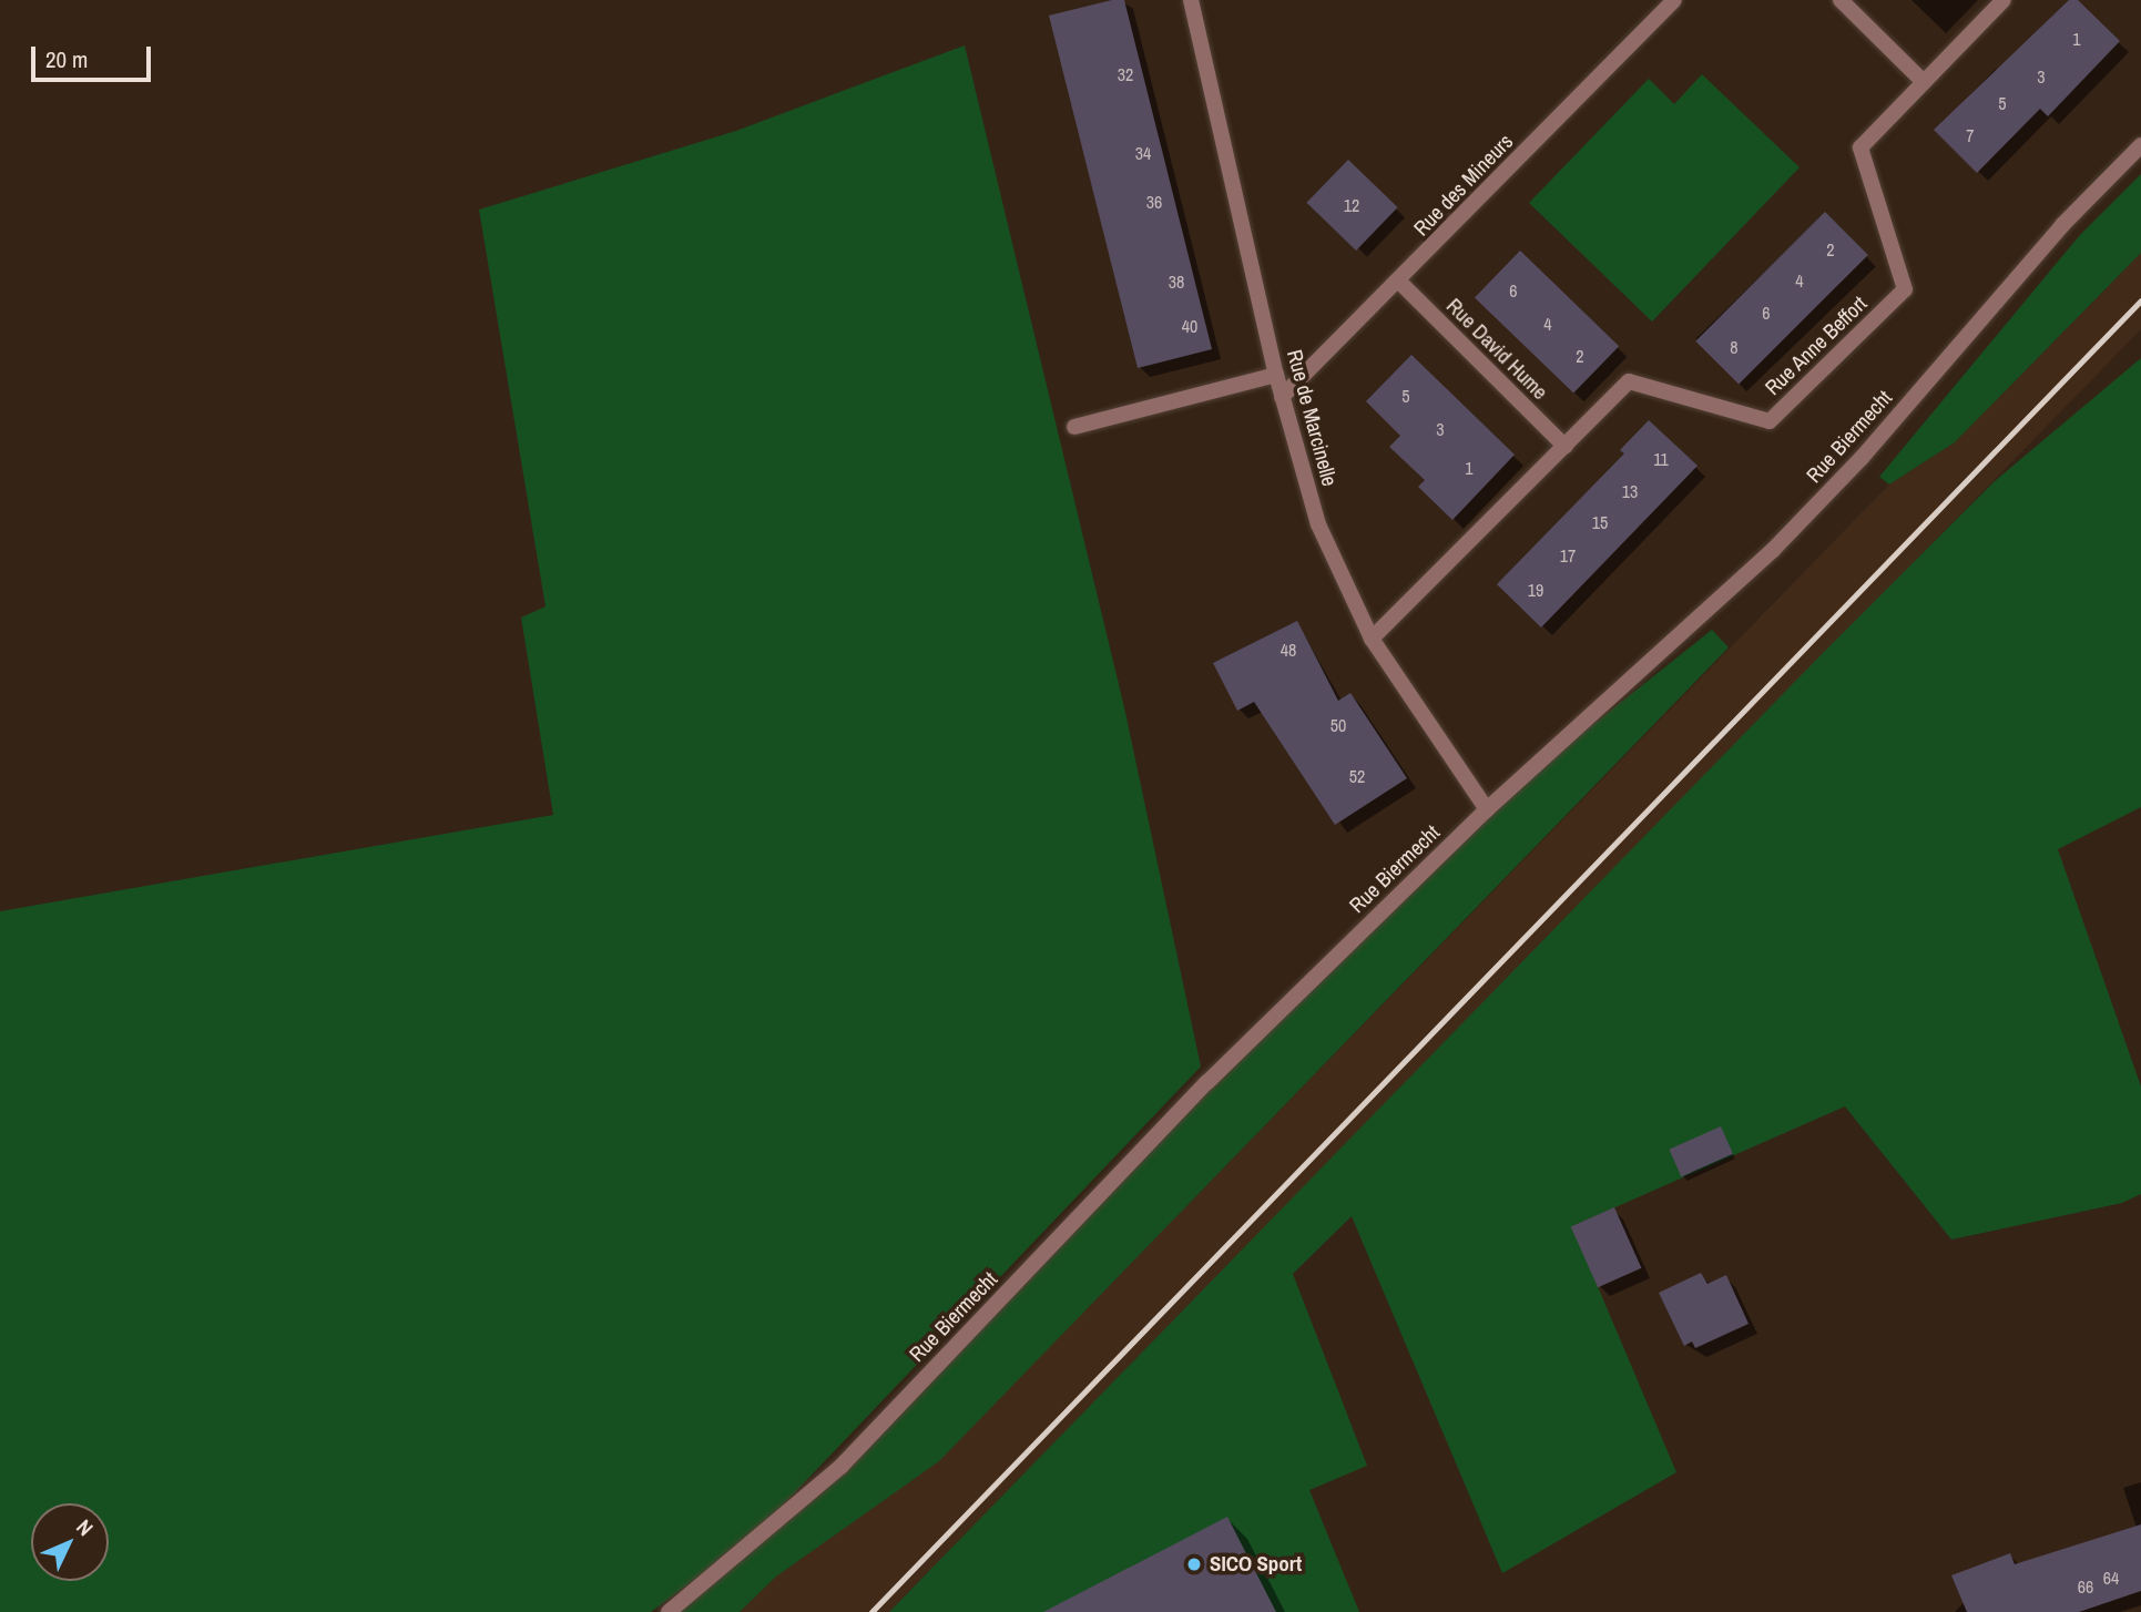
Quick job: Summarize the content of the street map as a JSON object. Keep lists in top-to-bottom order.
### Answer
{
  "streets": {
    "street": [
      "Rue des Mineurs",
      "Rue Anne Beffort",
      "Rue David Hume",
      "Rue de Marcinelle",
      "Rue Biermecht"
    ]
  },
  "crossings": [
    ["Rue des Mineurs", "Rue David Hume"],
    ["Rue des Mineurs", "Rue de Marcinelle"],
    ["Rue Anne Beffort", "Rue David Hume"],
    ["Rue Anne Beffort", "Rue de Marcinelle"],
    ["Rue de Marcinelle", "Rue Biermecht"]
  ],
  "places": ["SICO Sport"],
  "house_numbers": [
    "1",
    "32",
    "3",
    "5",
    "7",
    "34",
    "36",
    "12",
    "2",
    "4",
    "38",
    "6",
    "6",
    "4",
    "40",
    "8",
    "2",
    "5",
    "3",
    "11",
    "1",
    "13",
    "15",
    "17",
    "19",
    "48",
    "50",
    "52",
    "64",
    "66"
  ],
  "scale_bar": "20 m",
  "north": "top right"
}
